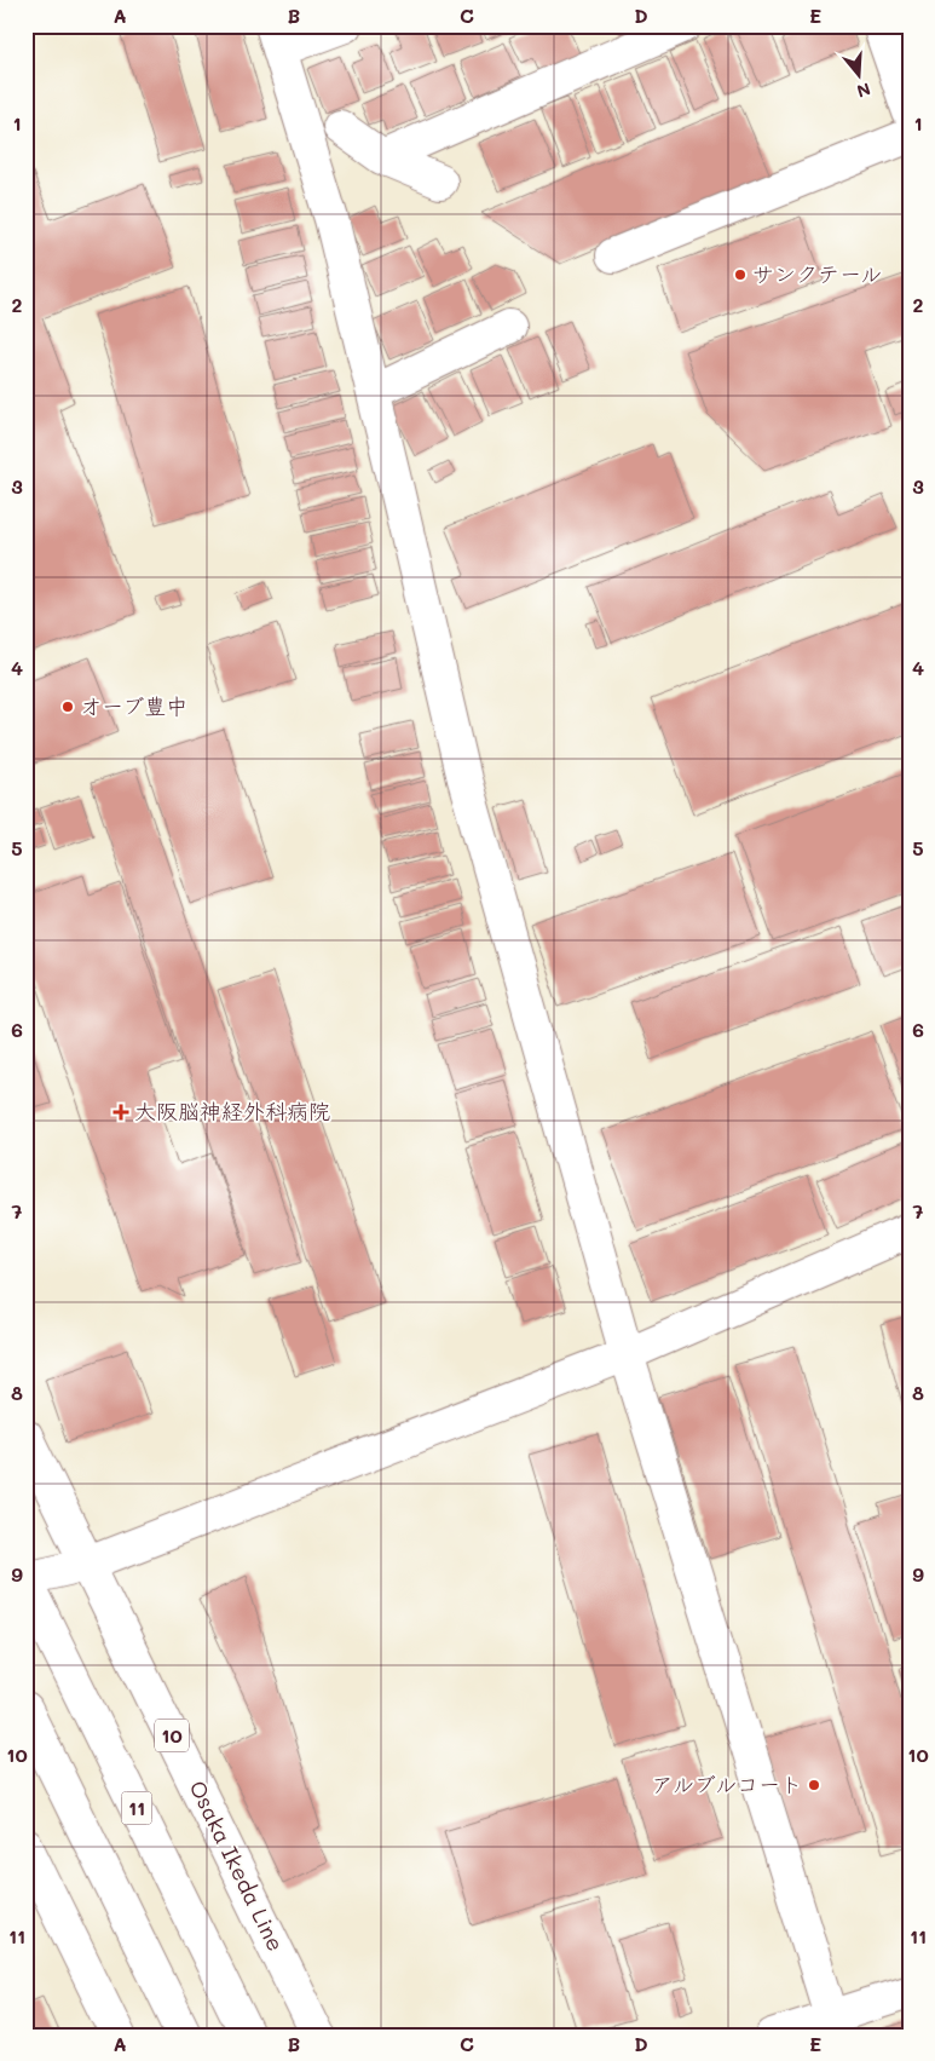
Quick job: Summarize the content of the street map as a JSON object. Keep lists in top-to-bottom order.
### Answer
{
  "streets": {
    "main road": ["10", "11", "Osaka Ikeda Line"]
  },
  "places": {
    "other": ["サンクテール", "オーブ豊中", "アルブルコート"],
    "health": ["大阪脳神経外科病院"]
  },
  "north": "bottom",
  "grid": {
    "columns": [
      "A",
      "B",
      "C",
      "D",
      "E"
    ],
    "rows": [
      "1",
      "2",
      "3",
      "4",
      "5",
      "6",
      "7",
      "8",
      "9",
      "10",
      "11"
    ]
  }
}
